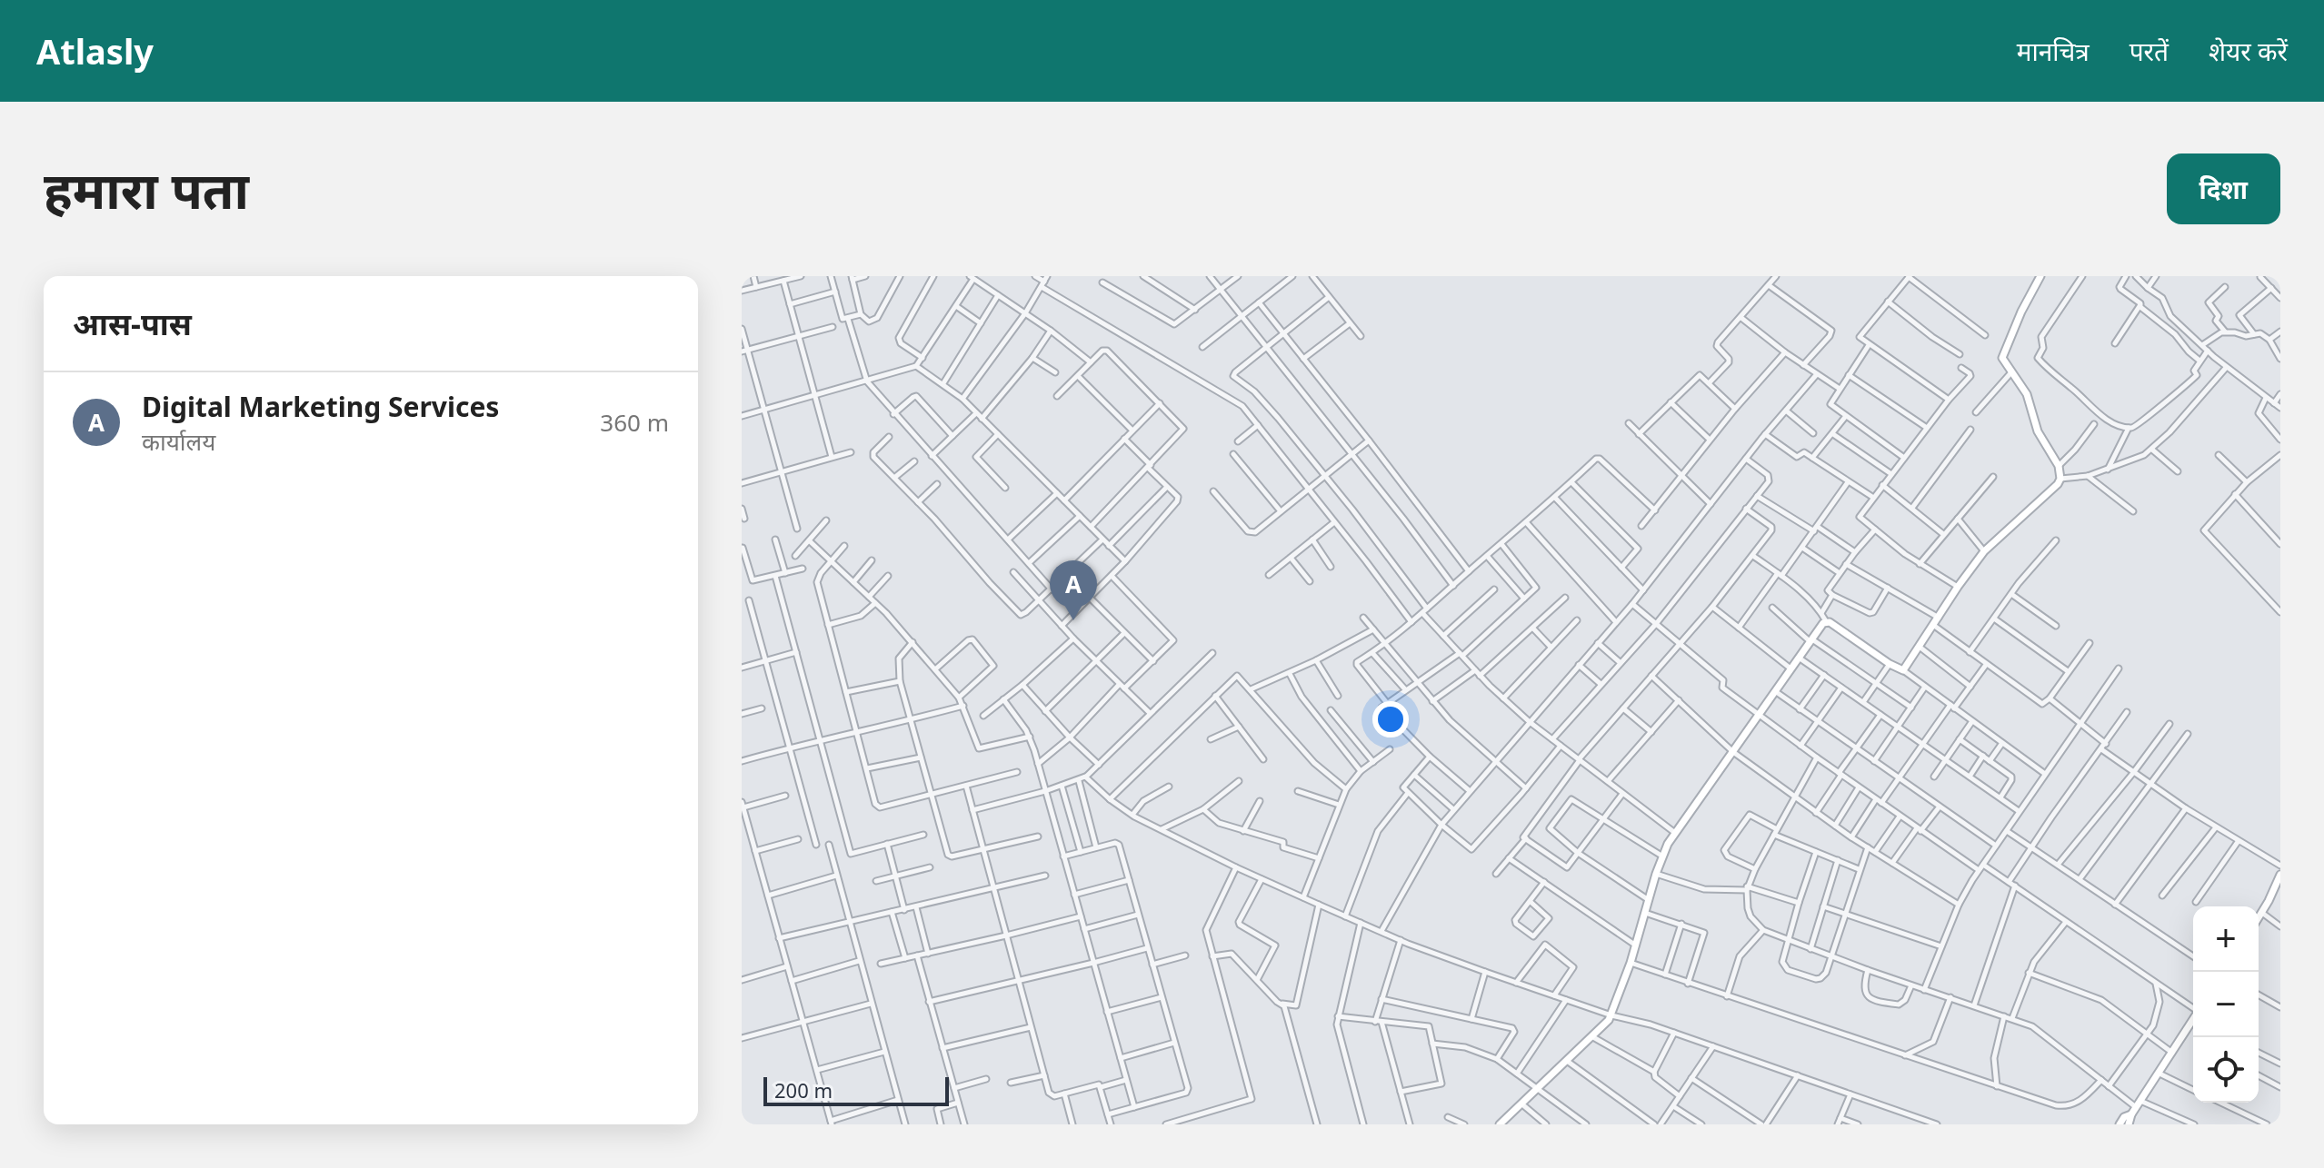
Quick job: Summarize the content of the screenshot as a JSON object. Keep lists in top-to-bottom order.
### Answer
{
  "scale_bar": "200 m",
  "page": {
    "header": "Atlasly",
    "nav": ["मानचित्र", "परतें", "शेयर करें"],
    "buttons": "दिशा",
    "title": "हमारा पता",
    "heading": "आस-पास",
    "list": [
      {
        "mark": "A",
        "name": "Digital Marketing Services",
        "note": "कार्यालय",
        "value": "360 m"
      }
    ],
    "pins": "A",
    "map_buttons": ["+", "−"],
    "scale": "200 m"
  }
}
